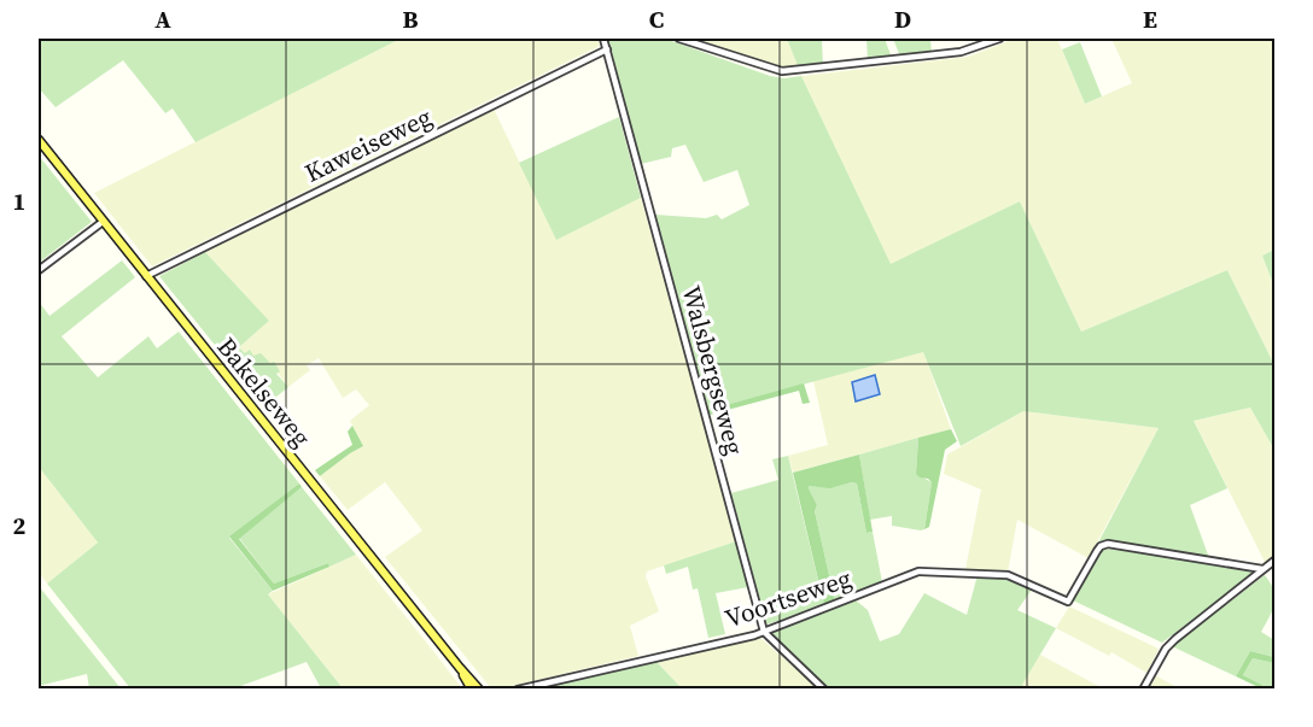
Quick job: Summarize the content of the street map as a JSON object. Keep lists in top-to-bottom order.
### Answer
{
  "streets": {
    "main road": ["Bakelseweg"],
    "street": ["Kaweiseweg", "Walsbergseweg", "Voortseweg"]
  },
  "crossings": [
    ["Kaweiseweg", "Walsbergseweg"],
    ["Kaweiseweg", "Bakelseweg"],
    ["Walsbergseweg", "Voortseweg"]
  ],
  "grid": {
    "columns": [
      "A",
      "B",
      "C",
      "D",
      "E"
    ],
    "rows": ["1", "2"]
  }
}
